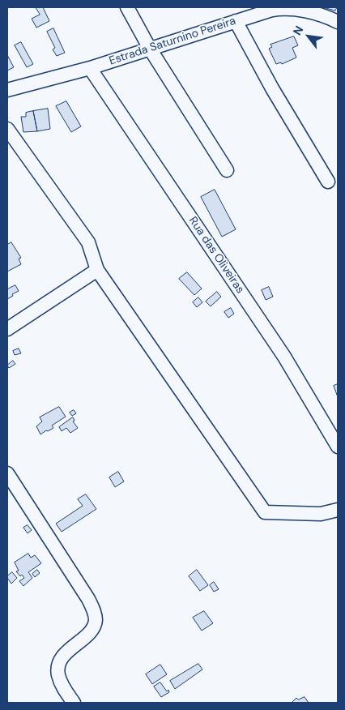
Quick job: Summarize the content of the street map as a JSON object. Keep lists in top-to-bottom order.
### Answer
{
  "streets": {
    "street": ["Estrada Saturnino Pereira", "Rua das Oliveiras"]
  },
  "crossings": [
    ["Estrada Saturnino Pereira", "Rua das Oliveiras"]
  ],
  "north": "top left"
}
